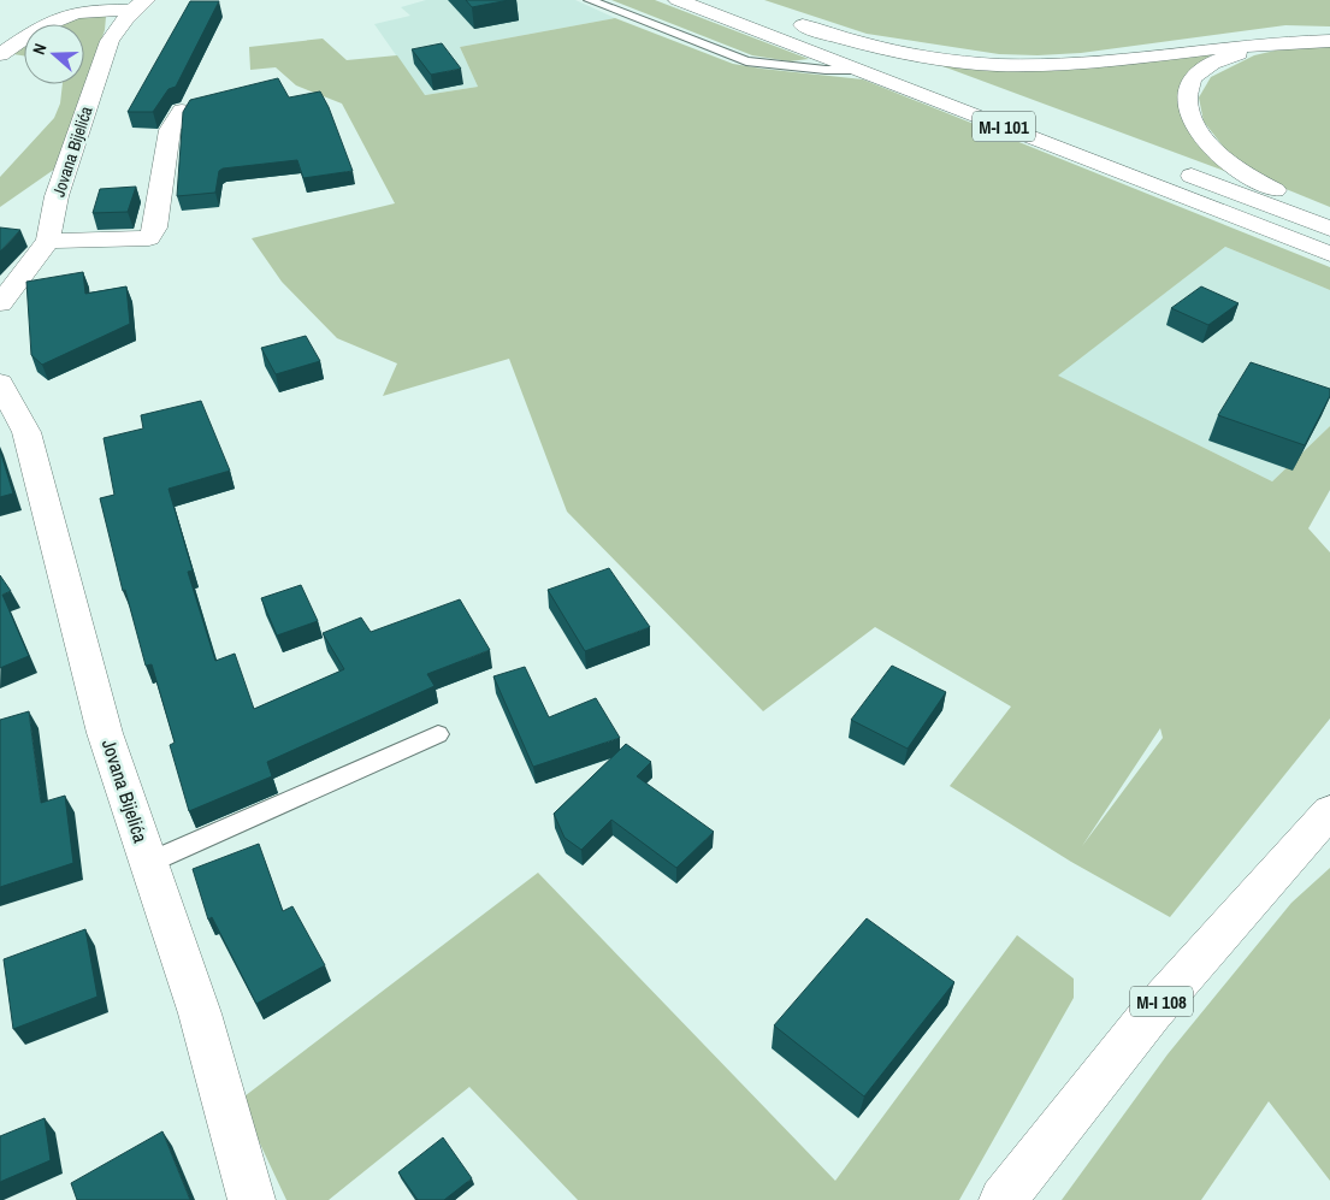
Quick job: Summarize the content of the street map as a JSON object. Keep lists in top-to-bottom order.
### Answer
{
  "streets": {
    "main road": ["M-I 101", "Jovana Bijelića", "M-I 108"]
  },
  "north": "left"
}
